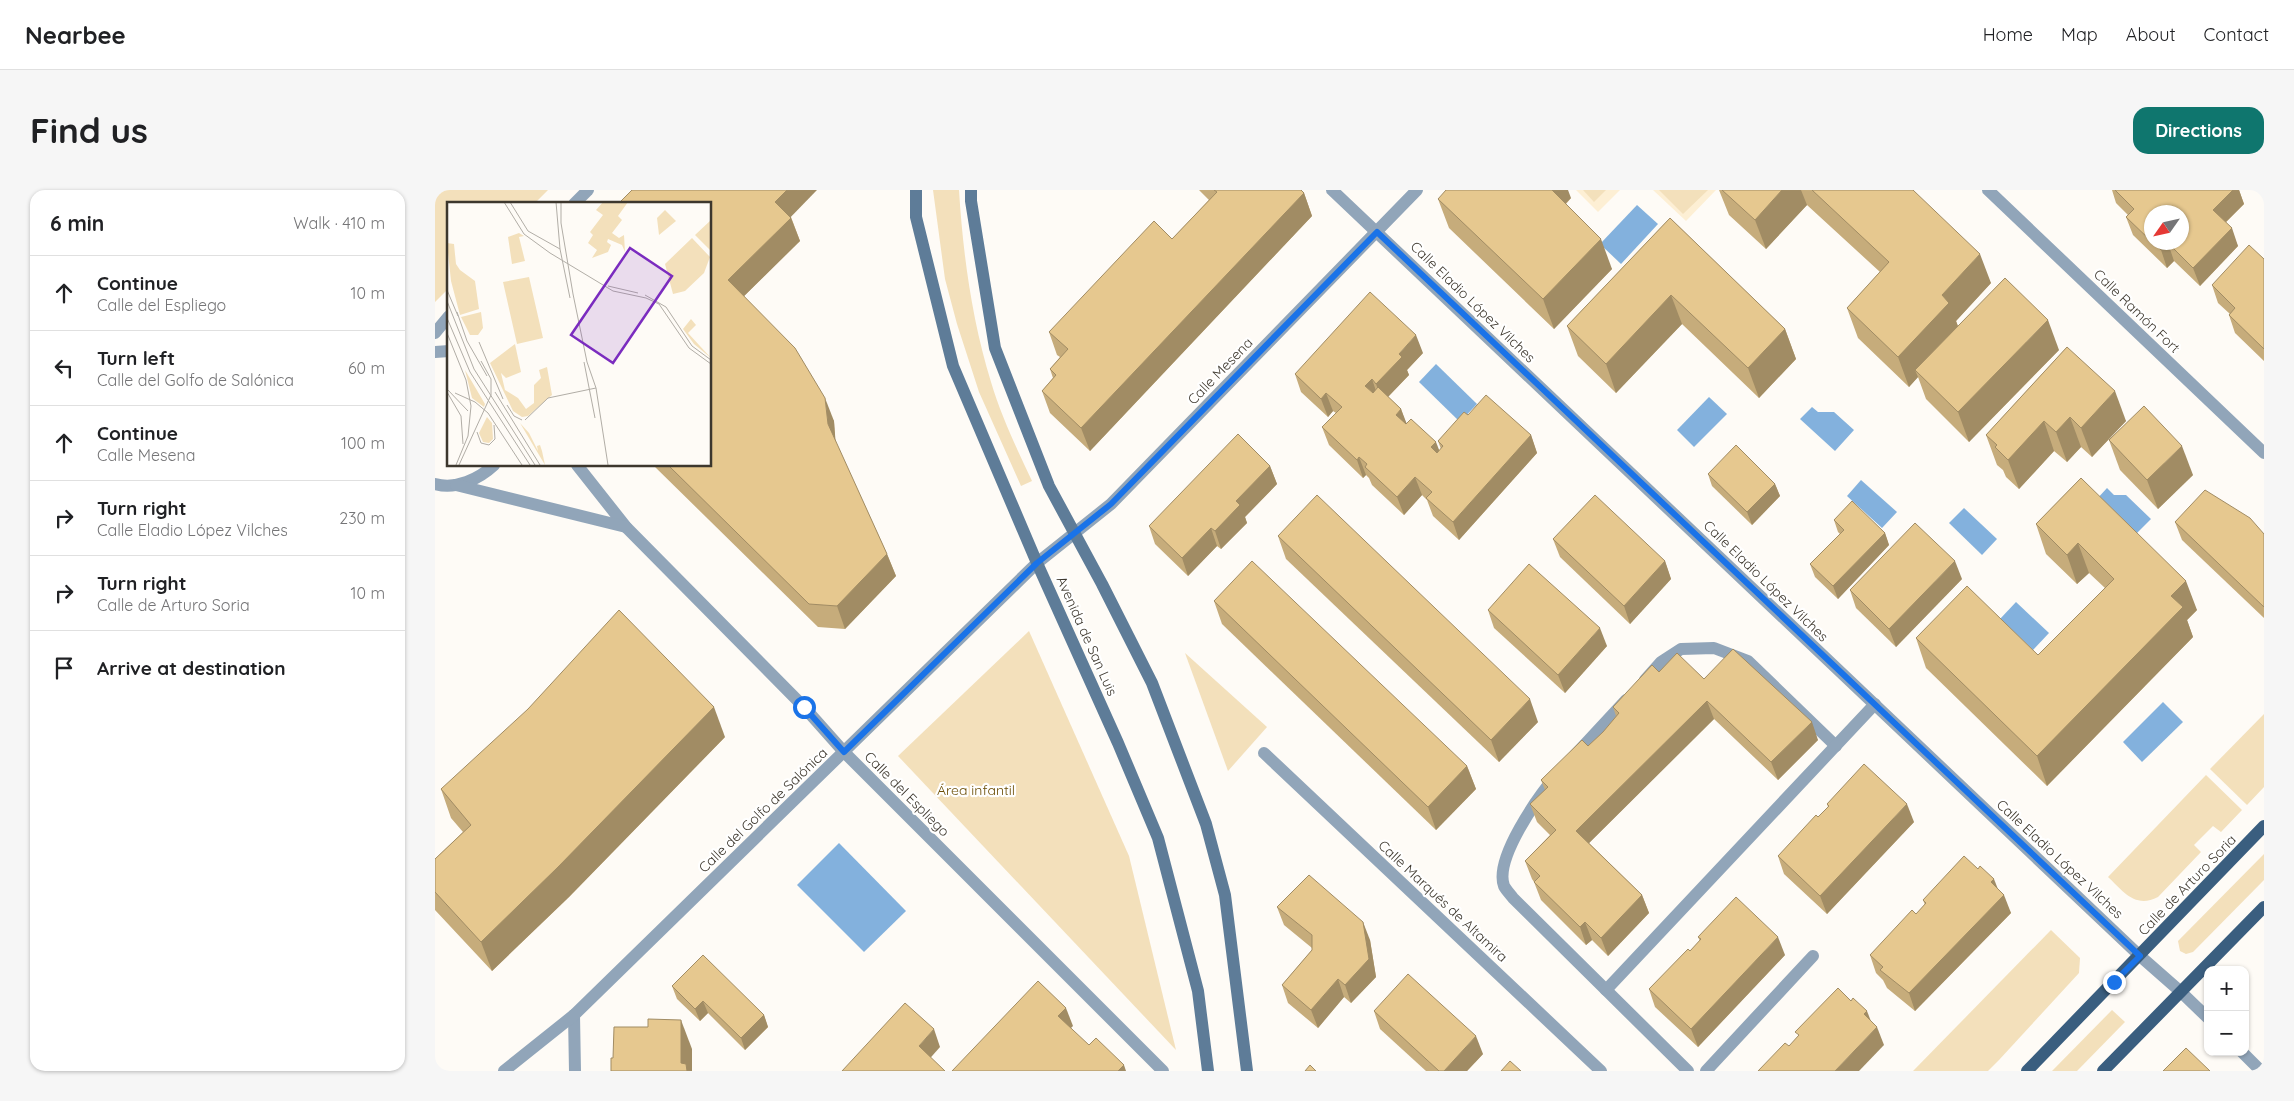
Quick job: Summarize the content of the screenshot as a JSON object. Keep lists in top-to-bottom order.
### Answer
{
  "streets": {
    "main road": ["Calle de Arturo Soria"],
    "street": [
      "Calle Eladio López Vilches",
      "Calle Ramón Fort",
      "Calle Mesena",
      "Avenida de San Luis",
      "Calle del Espliego",
      "Calle del Golfo de Salónica",
      "Calle Marqués de Altamira"
    ]
  },
  "crossings": [
    ["Calle Eladio López Vilches", "Calle Mesena"],
    ["Calle Eladio López Vilches", "Calle de Arturo Soria"],
    ["Calle Mesena", "Avenida de San Luis"],
    ["Calle Mesena", "Calle del Golfo de Salónica"],
    ["Avenida de San Luis", "Calle del Golfo de Salónica"],
    ["Calle del Espliego", "Calle del Golfo de Salónica"]
  ],
  "parks": ["Área infantil"],
  "north": "bottom left",
  "page": {
    "header": "Nearbee",
    "nav": [
      "Home",
      "Map",
      "About",
      "Contact"
    ],
    "buttons": "Directions",
    "title": "Find us",
    "heading": ["6 min", "Walk · 410 m"],
    "list": [
      ["Continue", "Calle del Espliego", "10 m"],
      ["Turn left", "Calle del Golfo de Salónica", "60 m"],
      ["Continue", "Calle Mesena", "100 m"],
      ["Turn right", "Calle Eladio López Vilches", "230 m"],
      ["Turn right", "Calle de Arturo Soria", "10 m"],
      "Arrive at destination"
    ],
    "map_buttons": ["+", "−"]
  }
}
